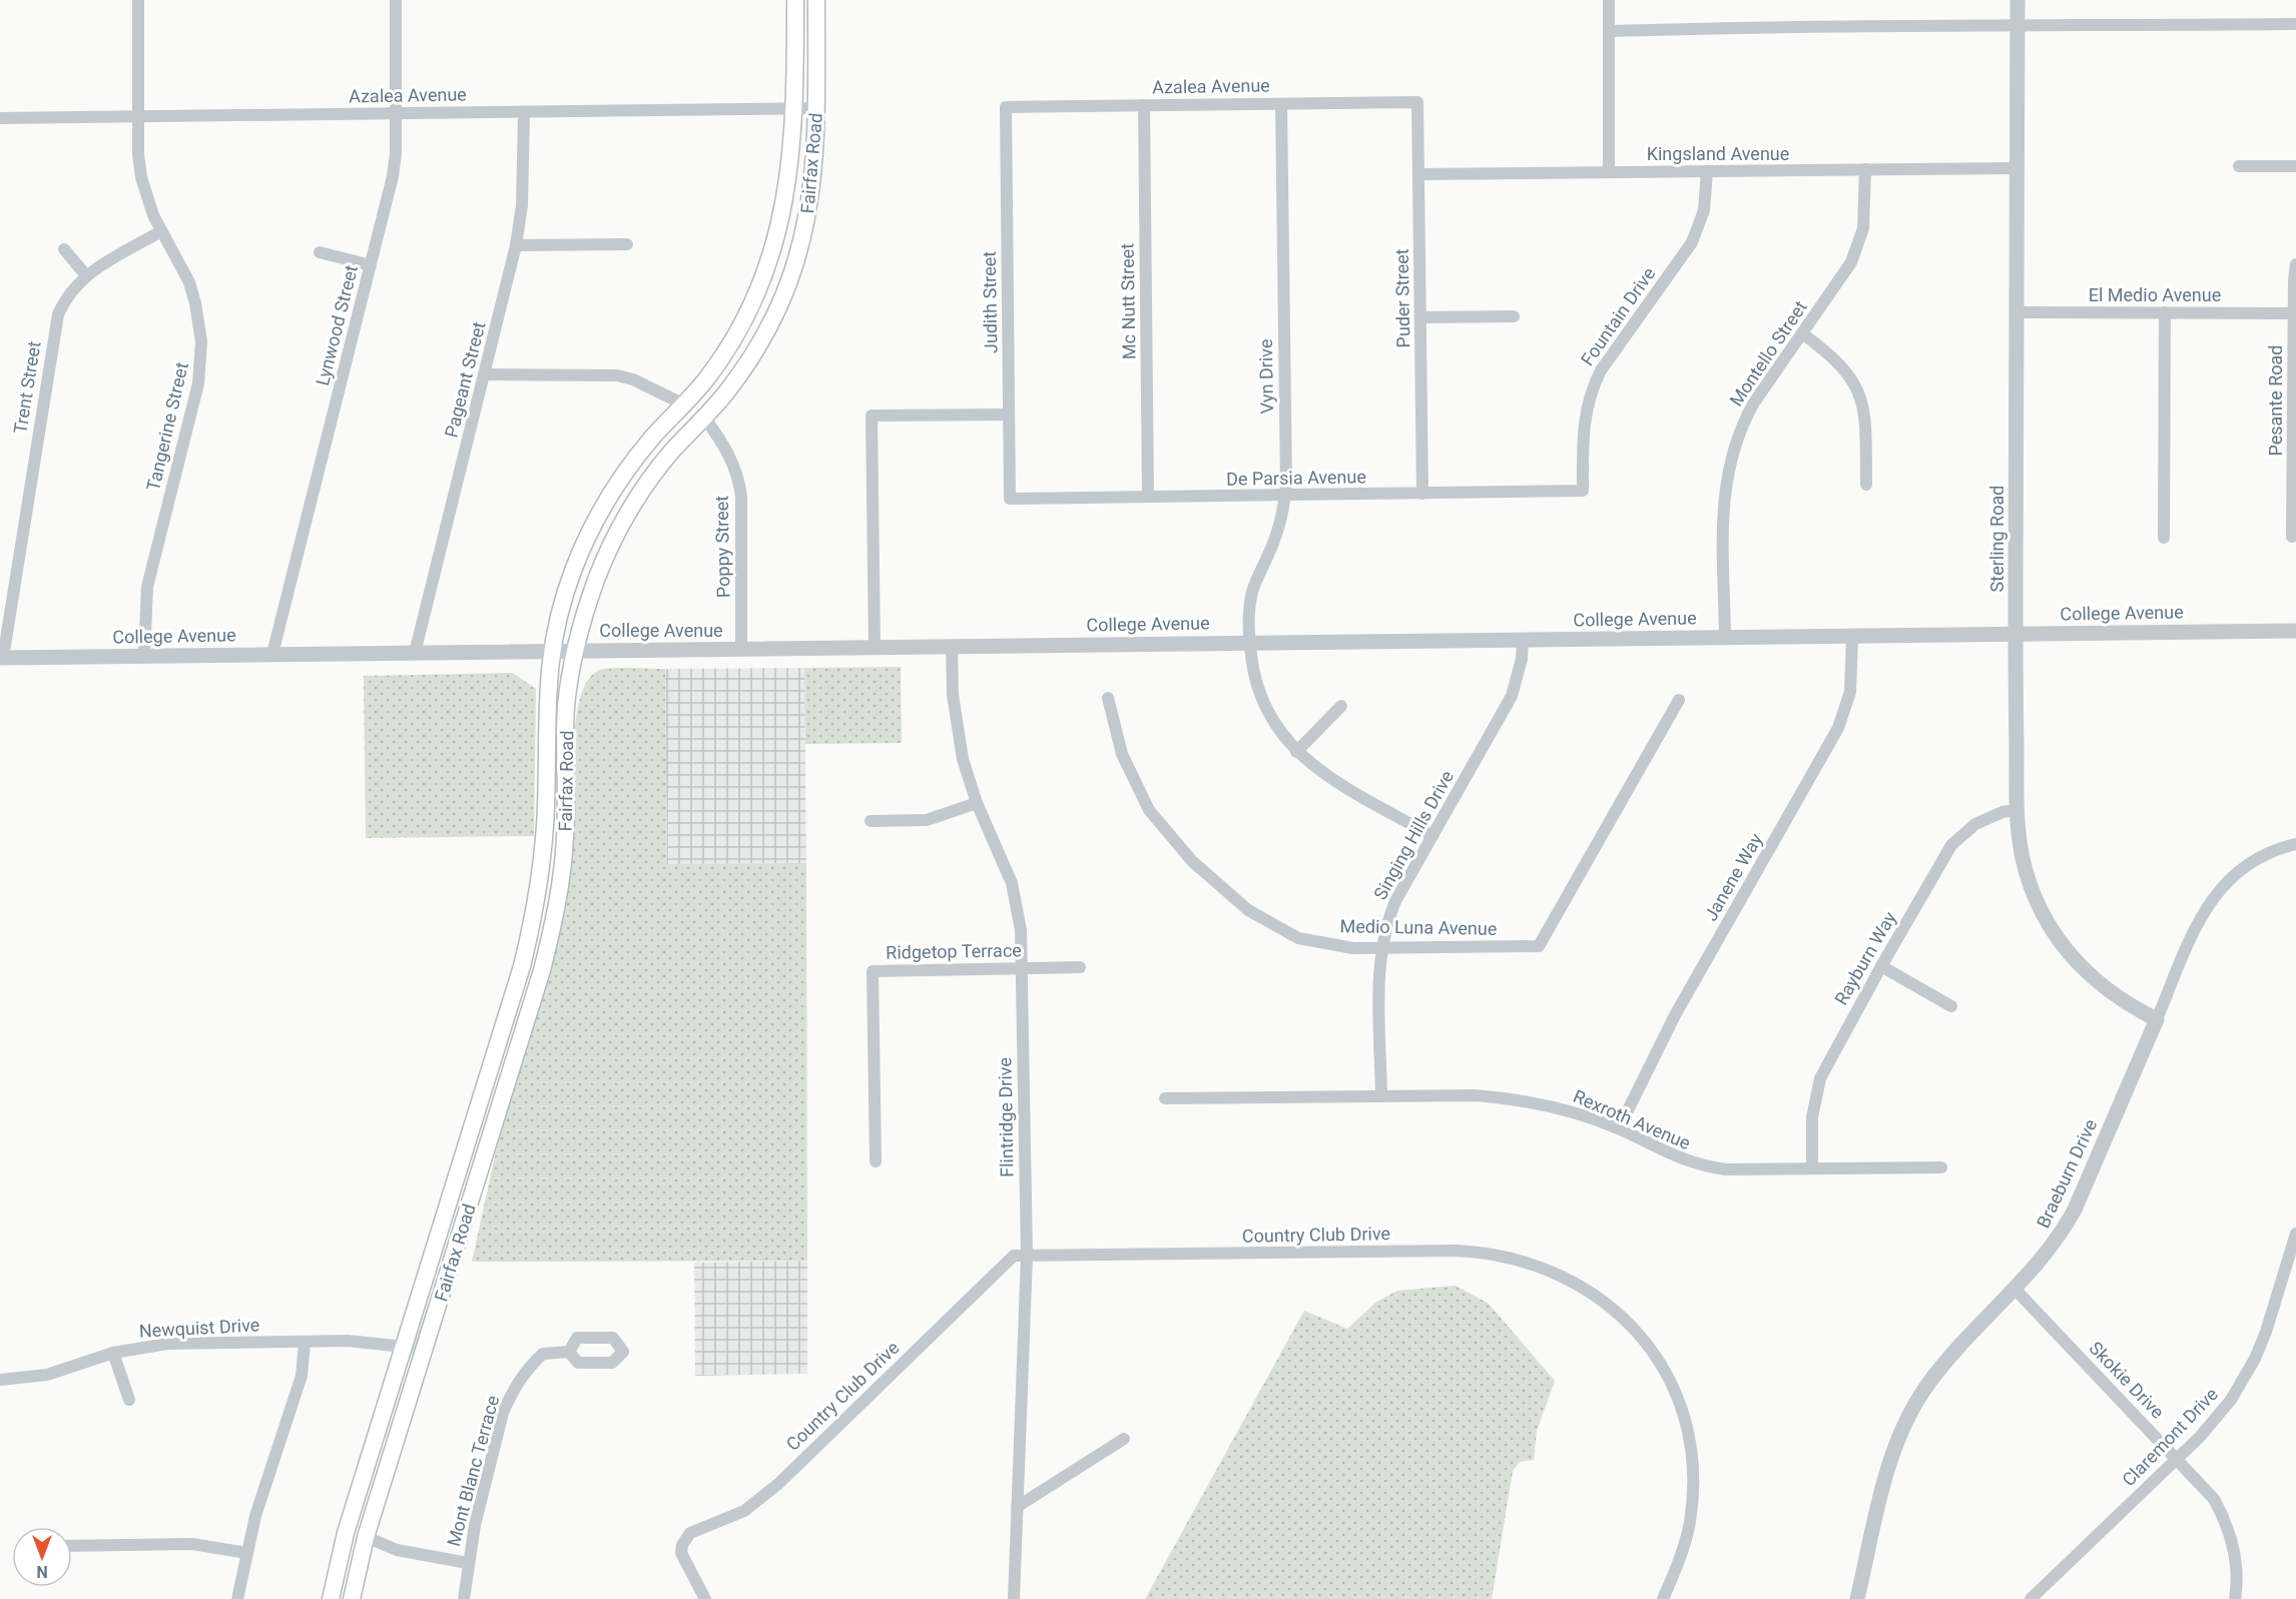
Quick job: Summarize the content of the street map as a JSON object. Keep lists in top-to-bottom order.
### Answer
{
  "streets": {
    "main road": ["Fairfax Road"],
    "street": [
      "Azalea Avenue",
      "Kingsland Avenue",
      "El Medio Avenue",
      "Puder Street",
      "Mc Nutt Street",
      "Judith Street",
      "Fountain Drive",
      "Lynwood Street",
      "Montello Street",
      "Vyn Drive",
      "Pageant Street",
      "Trent Street",
      "Pesante Road",
      "Tangerine Street",
      "De Parsia Avenue",
      "Sterling Road",
      "Poppy Street",
      "College Avenue",
      "Singing Hills Drive",
      "Janene Way",
      "Medio Luna Avenue",
      "Ridgetop Terrace",
      "Rayburn Way",
      "Flintridge Drive",
      "Rexroth Avenue",
      "Braeburn Drive",
      "Country Club Drive",
      "Newquist Drive",
      "Skokie Drive",
      "Claremont Drive",
      "Mont Blanc Terrace"
    ]
  },
  "crossings": [
    ["Azalea Avenue", "Fairfax Road"],
    ["Azalea Avenue", "Puder Street"],
    ["Azalea Avenue", "Mc Nutt Street"],
    ["Azalea Avenue", "Judith Street"],
    ["Azalea Avenue", "Lynwood Street"],
    ["Azalea Avenue", "Vyn Drive"],
    ["Azalea Avenue", "Pageant Street"],
    ["Azalea Avenue", "Tangerine Street"],
    ["Kingsland Avenue", "Puder Street"],
    ["Kingsland Avenue", "Fountain Drive"],
    ["Kingsland Avenue", "Montello Street"],
    ["Kingsland Avenue", "Sterling Road"],
    ["Fairfax Road", "Poppy Street"],
    ["Fairfax Road", "College Avenue"],
    ["Fairfax Road", "Newquist Drive"],
    ["El Medio Avenue", "Pesante Road"],
    ["El Medio Avenue", "Sterling Road"],
    ["Puder Street", "De Parsia Avenue"],
    ["Mc Nutt Street", "De Parsia Avenue"],
    ["Judith Street", "De Parsia Avenue"],
    ["Fountain Drive", "De Parsia Avenue"],
    ["Lynwood Street", "College Avenue"],
    ["Montello Street", "College Avenue"],
    ["Vyn Drive", "De Parsia Avenue"],
    ["Vyn Drive", "College Avenue"],
    ["Vyn Drive", "Singing Hills Drive"],
    ["Pageant Street", "College Avenue"],
    ["Trent Street", "Tangerine Street"],
    ["Trent Street", "College Avenue"],
    ["Tangerine Street", "College Avenue"],
    ["Sterling Road", "College Avenue"],
    ["Sterling Road", "Rayburn Way"],
    ["Sterling Road", "Braeburn Drive"],
    ["Poppy Street", "College Avenue"],
    ["College Avenue", "Singing Hills Drive"],
    ["College Avenue", "Janene Way"],
    ["College Avenue", "Flintridge Drive"],
    ["Singing Hills Drive", "Medio Luna Avenue"],
    ["Singing Hills Drive", "Rexroth Avenue"],
    ["Janene Way", "Rexroth Avenue"],
    ["Ridgetop Terrace", "Flintridge Drive"],
    ["Rayburn Way", "Rexroth Avenue"],
    ["Flintridge Drive", "Country Club Drive"],
    ["Braeburn Drive", "Skokie Drive"],
    ["Skokie Drive", "Claremont Drive"]
  ],
  "north": "bottom"
}
